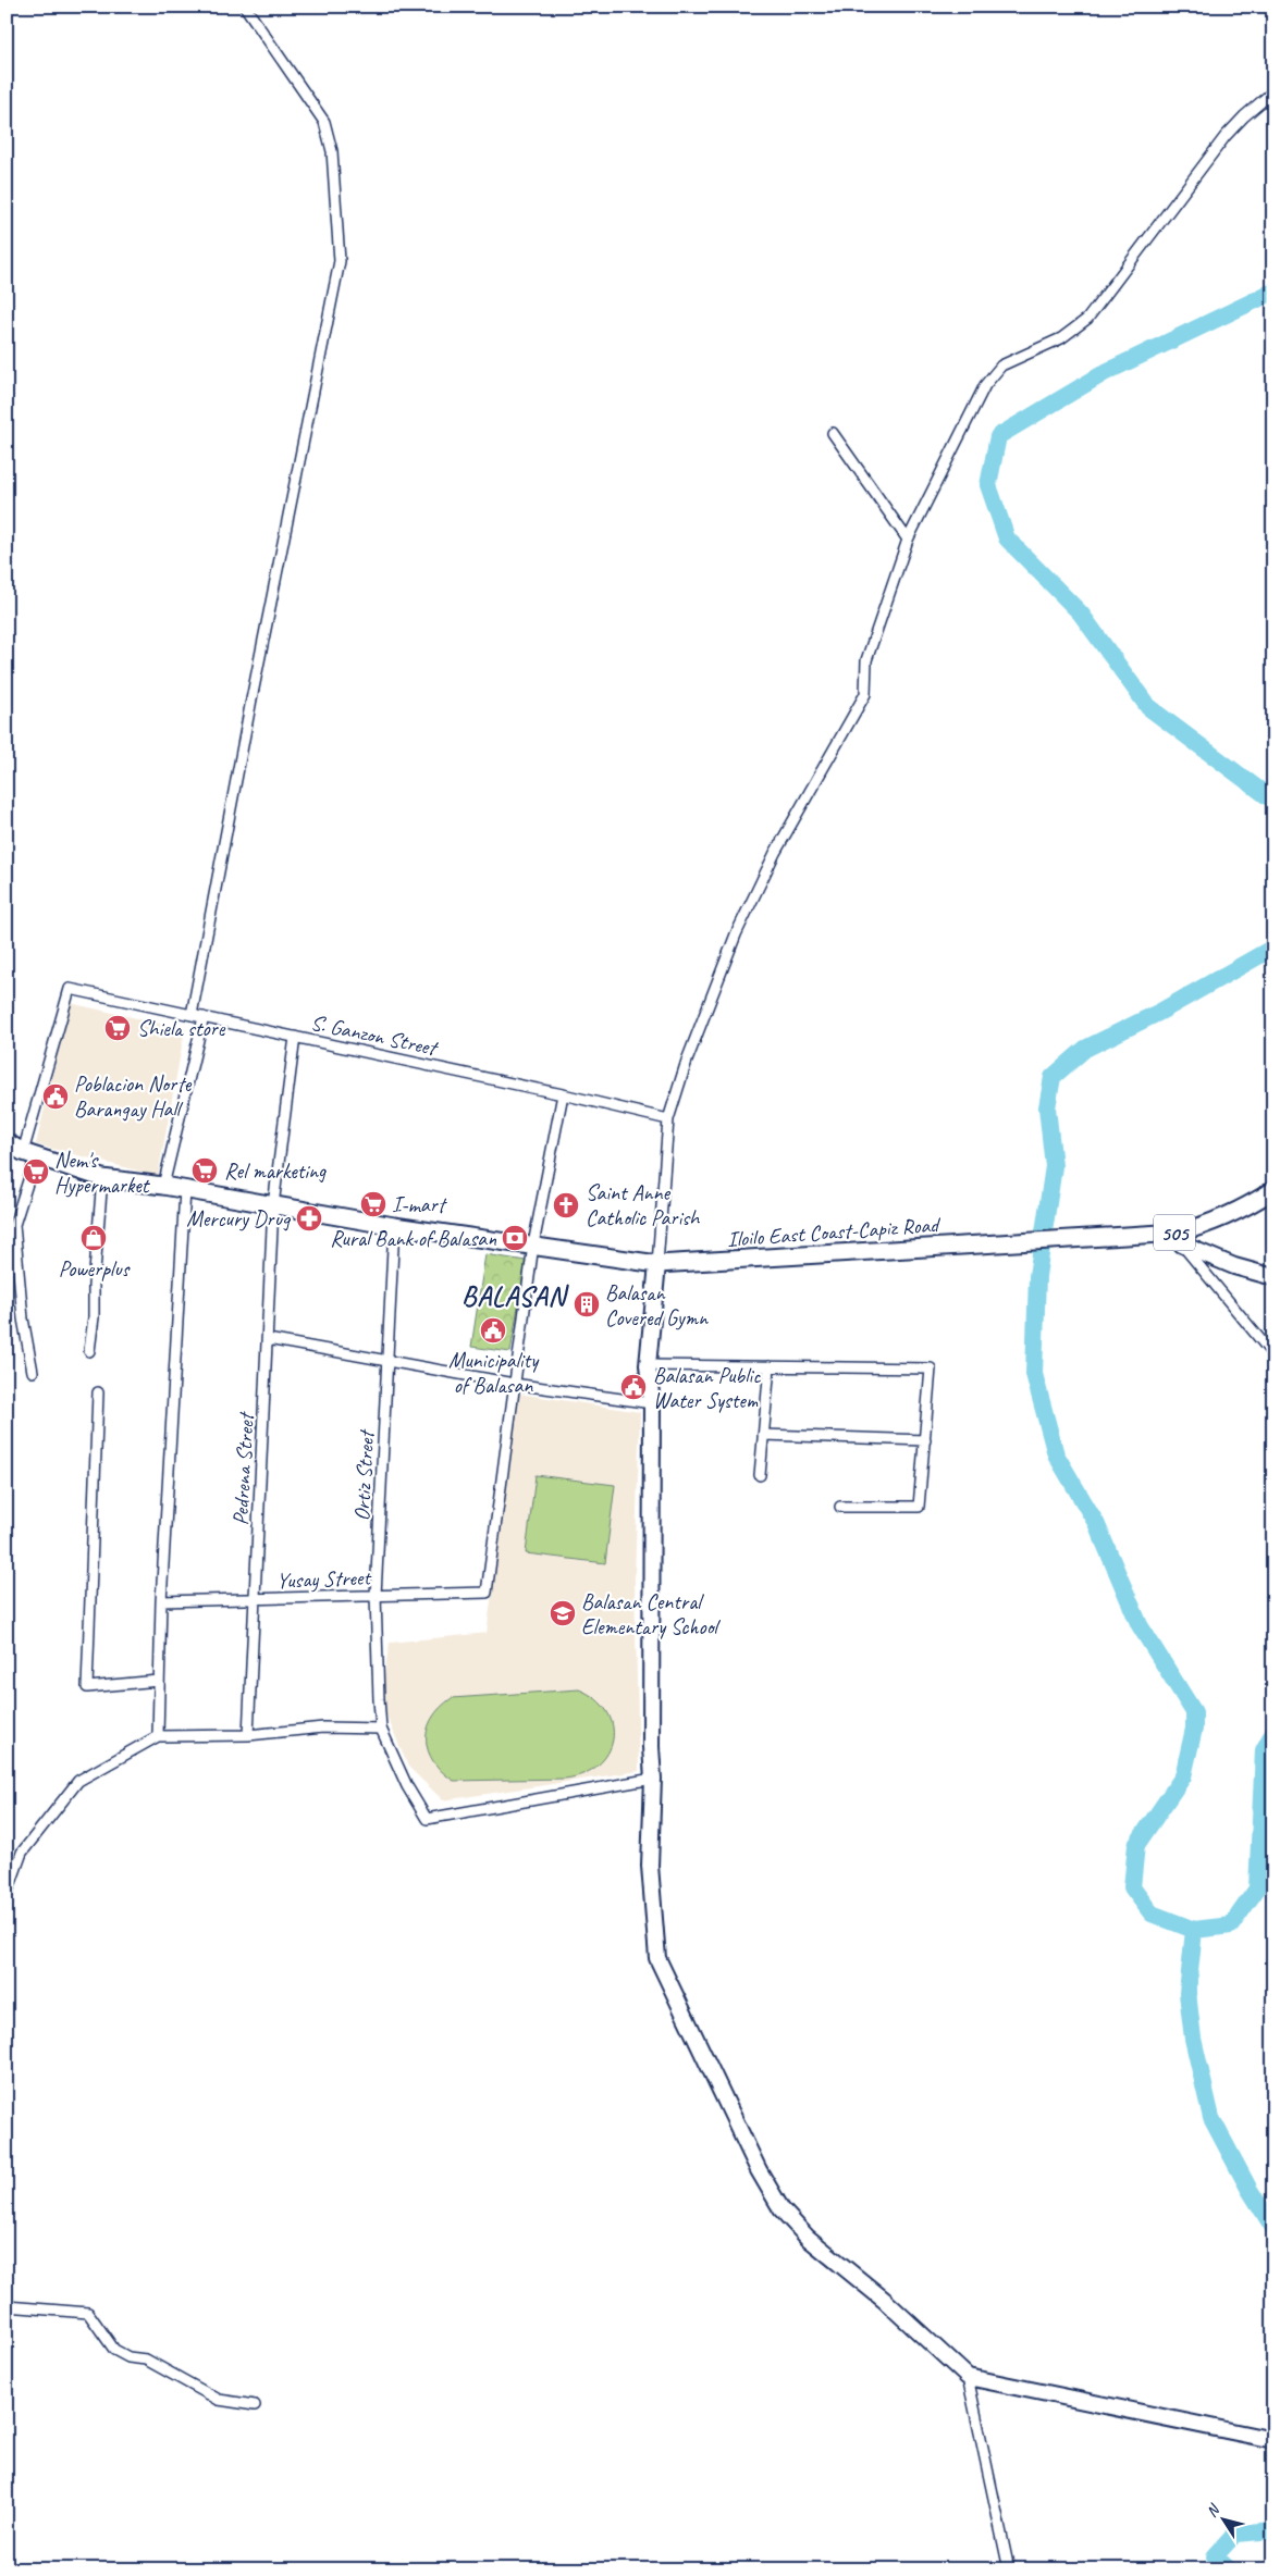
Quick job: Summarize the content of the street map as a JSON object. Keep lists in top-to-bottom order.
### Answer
{
  "streets": {
    "main road": ["Iloilo East Coast-Capiz Road", "505"],
    "street": [
      "S. Ganzon Street",
      "Pedrena Street",
      "Ortiz Street",
      "Yusay Street"
    ]
  },
  "crossings": [
    ["S. Ganzon Street", "Iloilo East Coast-Capiz Road"],
    ["S. Ganzon Street", "Pedrena Street"],
    ["Iloilo East Coast-Capiz Road", "Pedrena Street"],
    ["Iloilo East Coast-Capiz Road", "Ortiz Street"],
    ["Pedrena Street", "Yusay Street"],
    ["Ortiz Street", "Yusay Street"]
  ],
  "districts": ["BALASAN"],
  "places": {
    "supermarket": [
      "Shiela store",
      "Rel marketing",
      "Nem's Hypermarket",
      "I-mart"
    ],
    "public building": ["Poblacion Norte Barangay Hall", "Municipality of Balasan", "Balasan Public Water System"],
    "church": ["Saint Anne Catholic Parish"],
    "pharmacy": ["Mercury Drug"],
    "shop": ["Powerplus"],
    "bank": ["Rural Bank of Balasan"],
    "building": ["Balasan Covered Gymn"],
    "school or university": ["Balasan Central Elementary School"]
  },
  "north": "top left"
}
